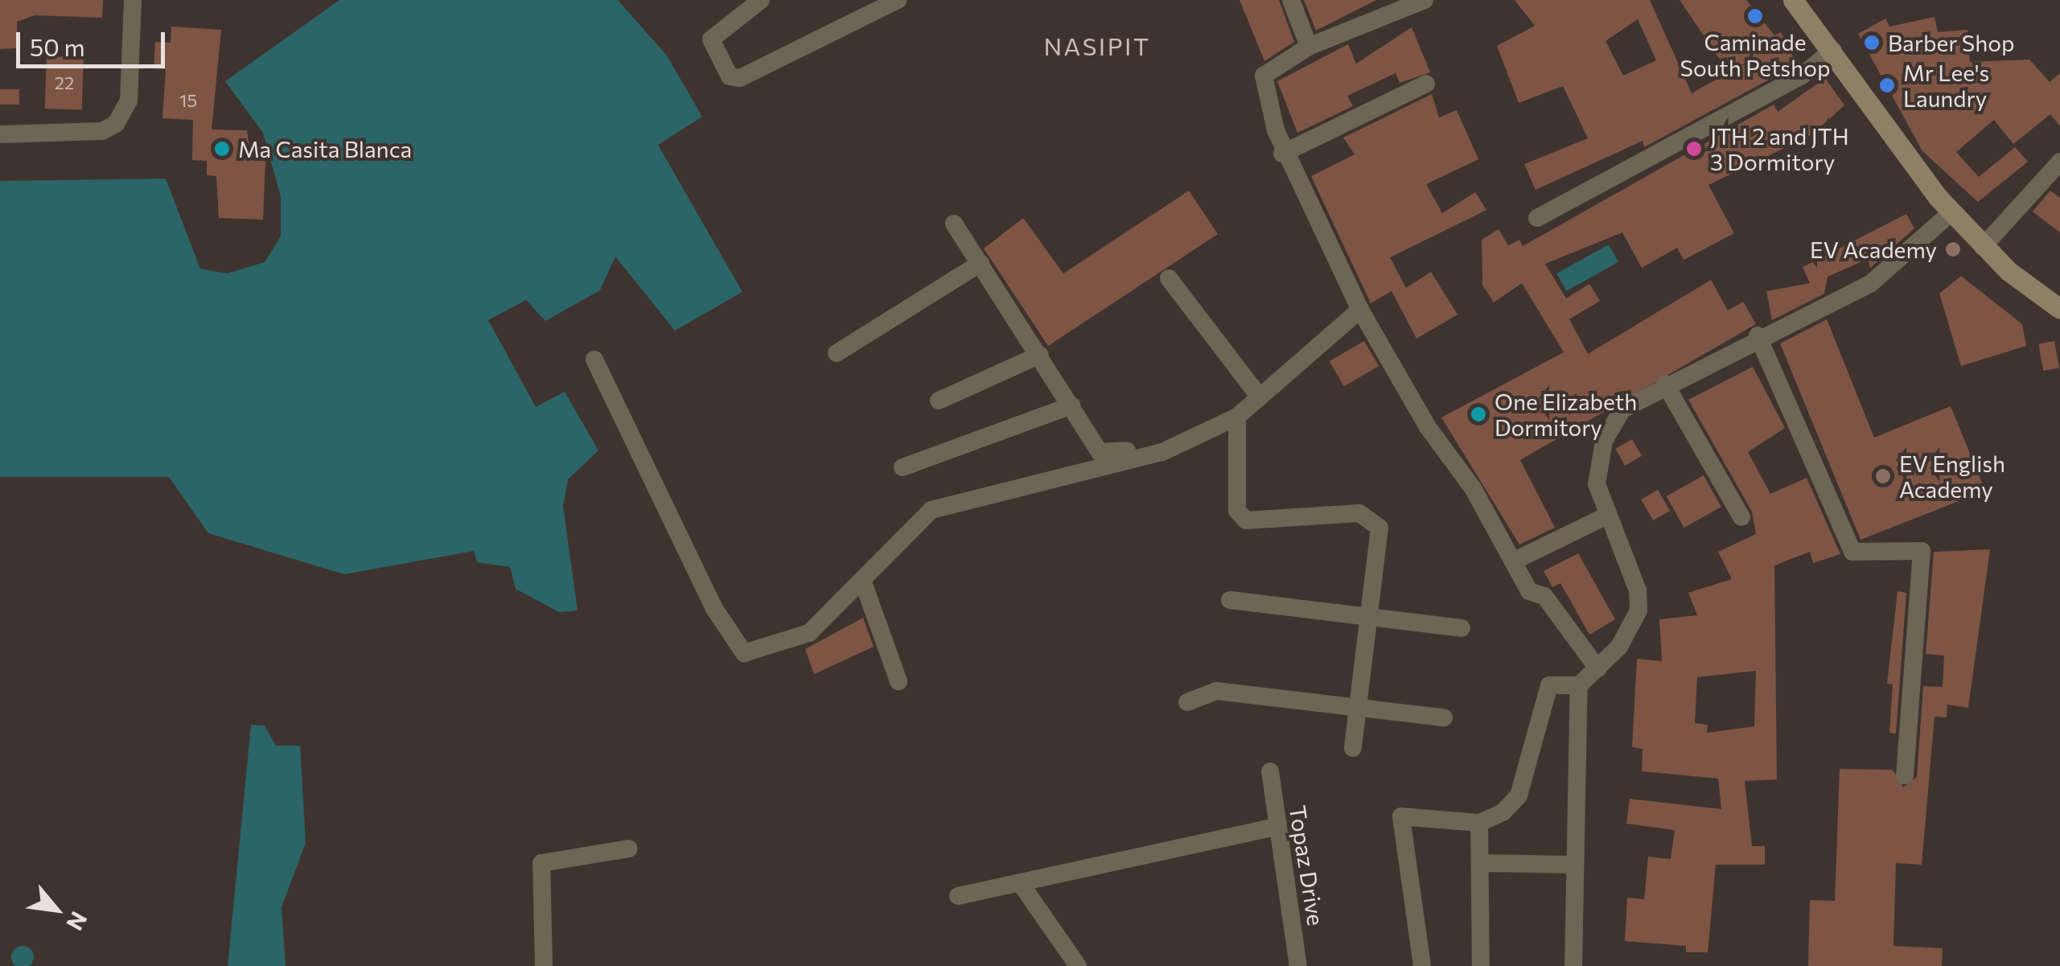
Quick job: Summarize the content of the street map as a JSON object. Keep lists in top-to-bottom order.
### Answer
{
  "streets": {
    "street": ["Topaz Drive"]
  },
  "districts": ["NASIPIT"],
  "places": [
    "Caminade South Petshop",
    "Barber Shop",
    "Mr Lee's Laundry",
    "Ma Casita Blanca",
    "JTH 2 and JTH 3 Dormitory",
    "EV Academy",
    "One Elizabeth Dormitory",
    "EV English Academy"
  ],
  "house_numbers": ["22", "15"],
  "scale_bar": "50 m",
  "north": "bottom right"
}
